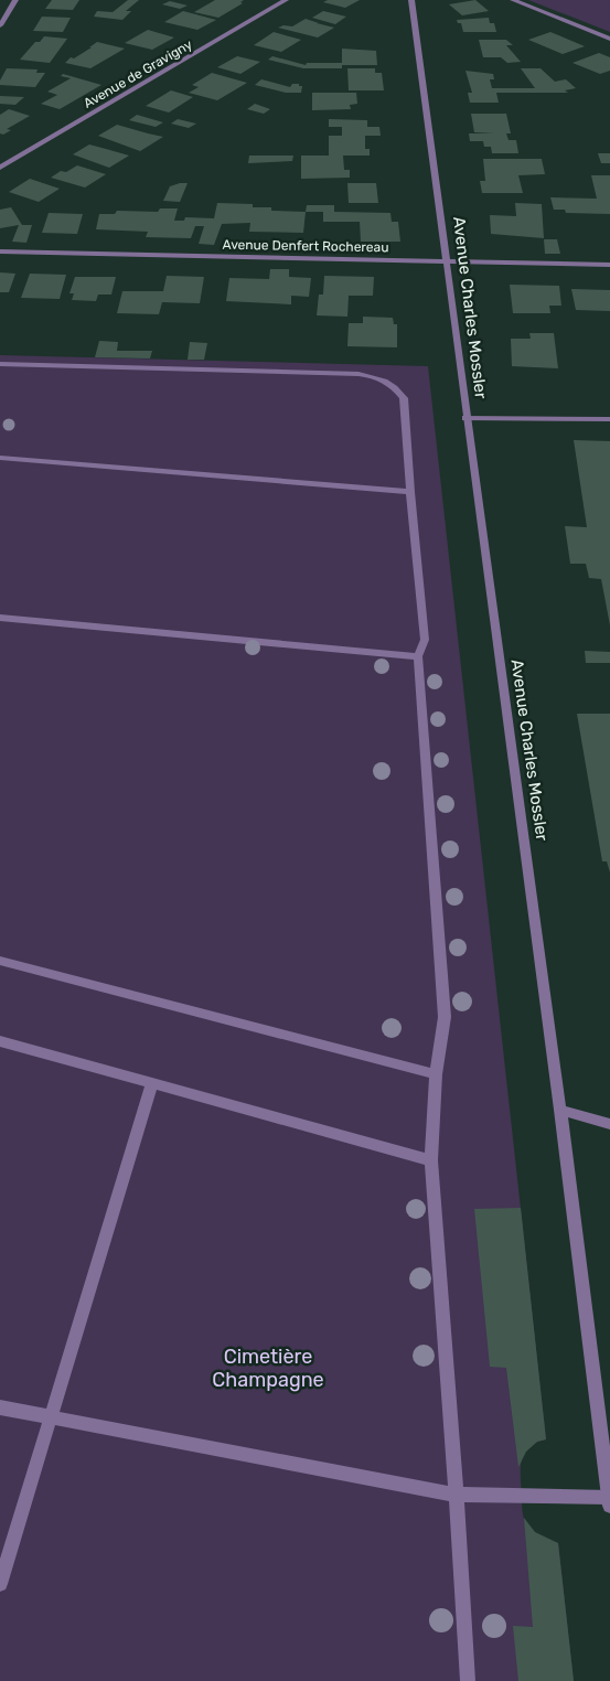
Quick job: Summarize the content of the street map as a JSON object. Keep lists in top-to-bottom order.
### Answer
{
  "streets": {
    "street": ["Avenue de Gravigny", "Avenue Denfert Rochereau", "Avenue Charles Mossler"]
  },
  "crossings": [
    ["Avenue Denfert Rochereau", "Avenue Charles Mossler"]
  ],
  "parks": ["Cimetière Champagne"]
}
